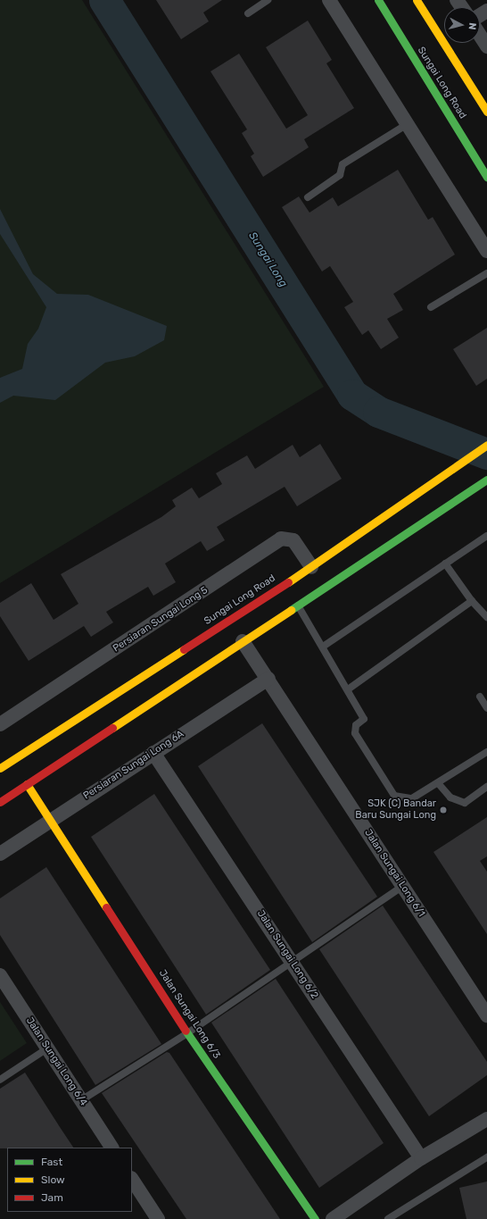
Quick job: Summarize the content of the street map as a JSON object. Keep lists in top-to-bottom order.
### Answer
{
  "streets": {
    "street": [
      "Sungai Long Road",
      "Persiaran Sungai Long 5",
      "Persiaran Sungai Long 6A",
      "Jalan Sungai Long 6/1",
      "Jalan Sungai Long 6/2",
      "Jalan Sungai Long 6/3",
      "Jalan Sungai Long 6/4"
    ]
  },
  "crossings": [
    ["Sungai Long Road", "Persiaran Sungai Long 5"],
    ["Persiaran Sungai Long 6A", "Jalan Sungai Long 6/1"],
    ["Persiaran Sungai Long 6A", "Jalan Sungai Long 6/2"],
    ["Persiaran Sungai Long 6A", "Jalan Sungai Long 6/3"]
  ],
  "water": ["Sungai Long"],
  "places": ["SJK (C) Bandar Baru Sungai Long"],
  "legend": ["Fast", "Slow", "Jam"],
  "north": "right"
}
